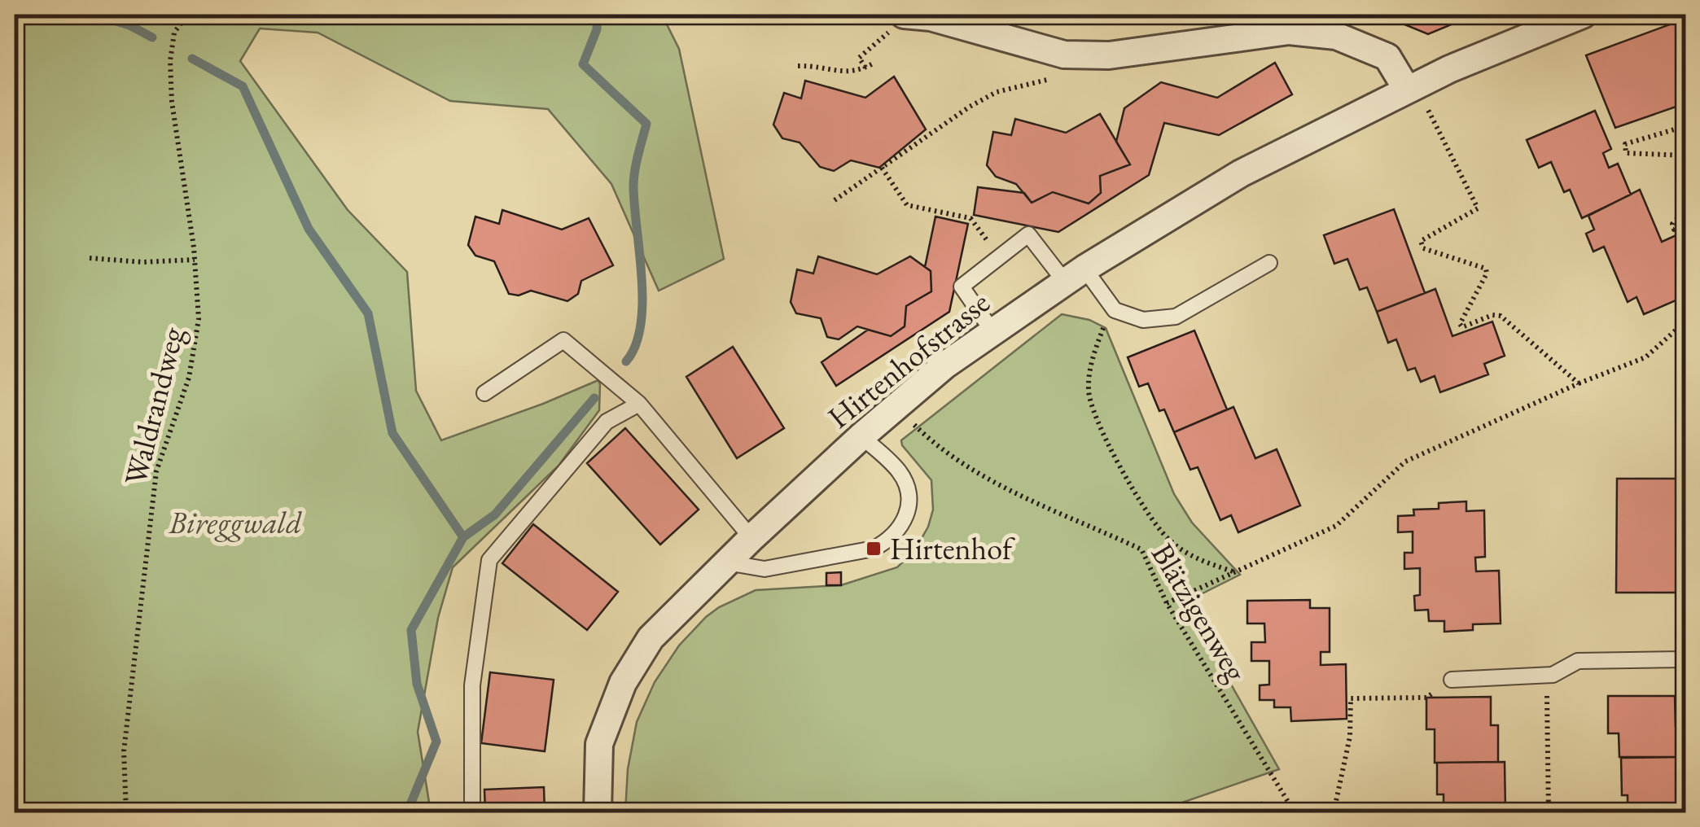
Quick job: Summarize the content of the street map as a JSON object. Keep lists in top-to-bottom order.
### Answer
{
  "streets": {
    "street": ["Hirtenhofstrasse"],
    "path": ["Waldrandweg", "Blätzigenweg"]
  },
  "crossings": [
    ["Hirtenhofstrasse", "Blätzigenweg"]
  ],
  "parks": ["Bireggwald"],
  "places": {
    "transit": ["Hirtenhof"]
  }
}
